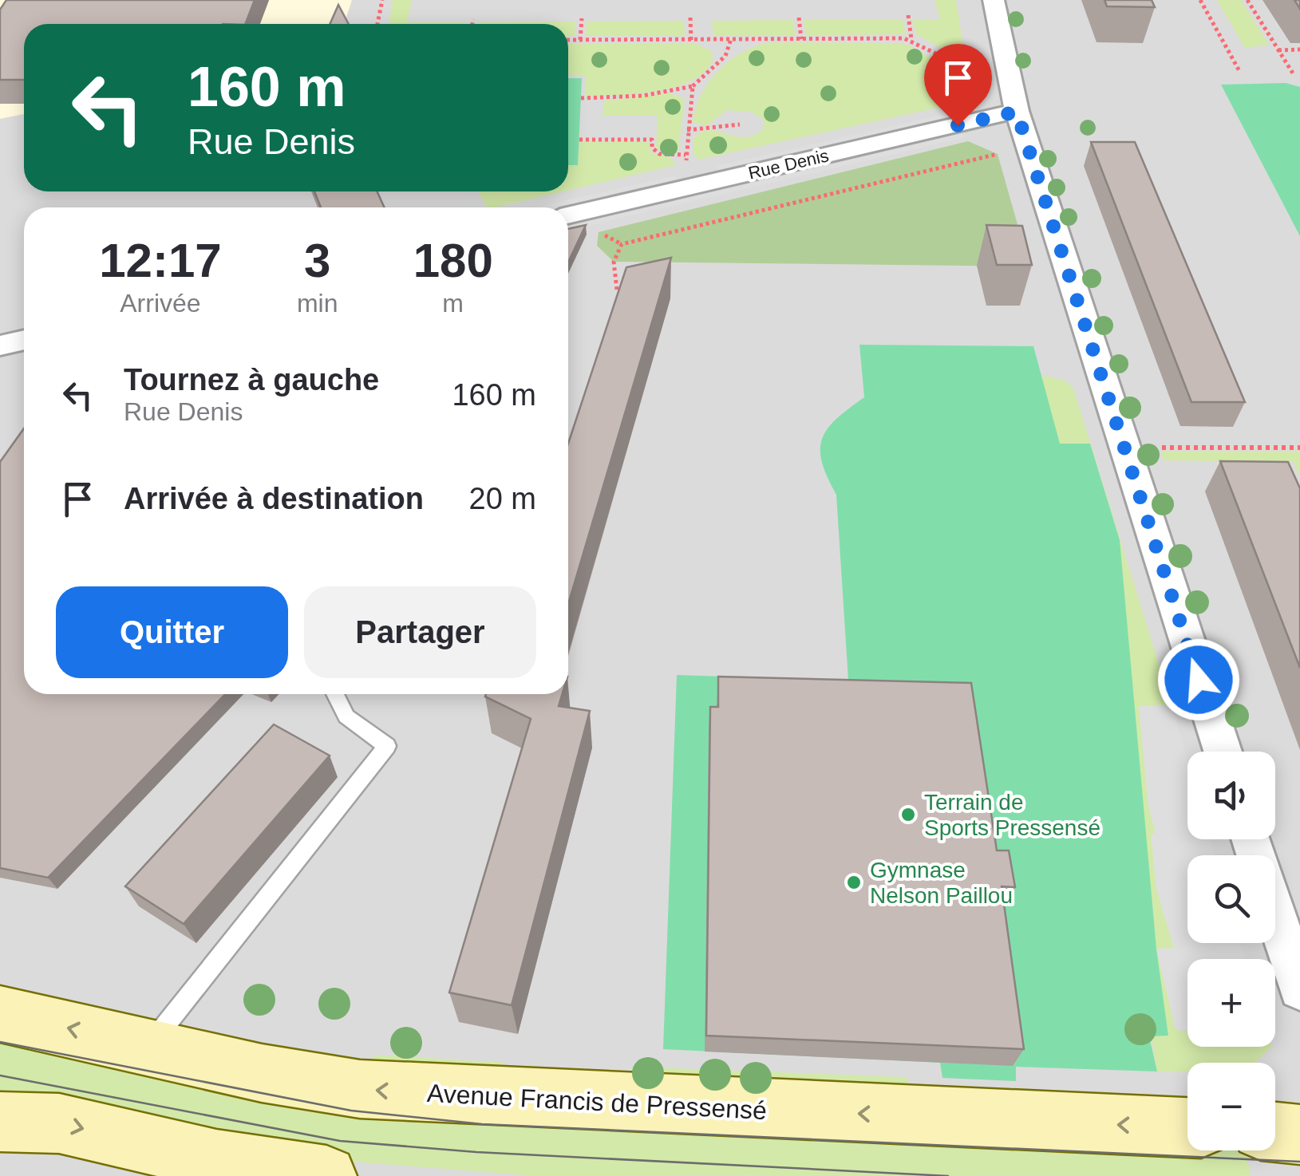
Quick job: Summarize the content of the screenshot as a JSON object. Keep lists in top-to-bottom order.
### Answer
{
  "streets": {
    "street": ["Rue Denis", "Avenue Francis de Pressensé"]
  },
  "one_way": ["Avenue Francis de Pressensé"],
  "places": ["Terrain de Sports Pressensé", "Gymnase Nelson Paillou"],
  "page": {
    "turn": ["160 m", "Rue Denis"],
    "eta": [
      "12:17",
      "Arrivée",
      "3",
      "min",
      "180",
      "m"
    ],
    "list": [
      {
        "name": "Tournez à gauche",
        "note": "Rue Denis",
        "value": "160 m"
      },
      {
        "name": "Arrivée à destination",
        "value": "20 m"
      }
    ],
    "buttons": ["Quitter", "Partager"],
    "map_buttons": ["+", "−"]
  }
}
